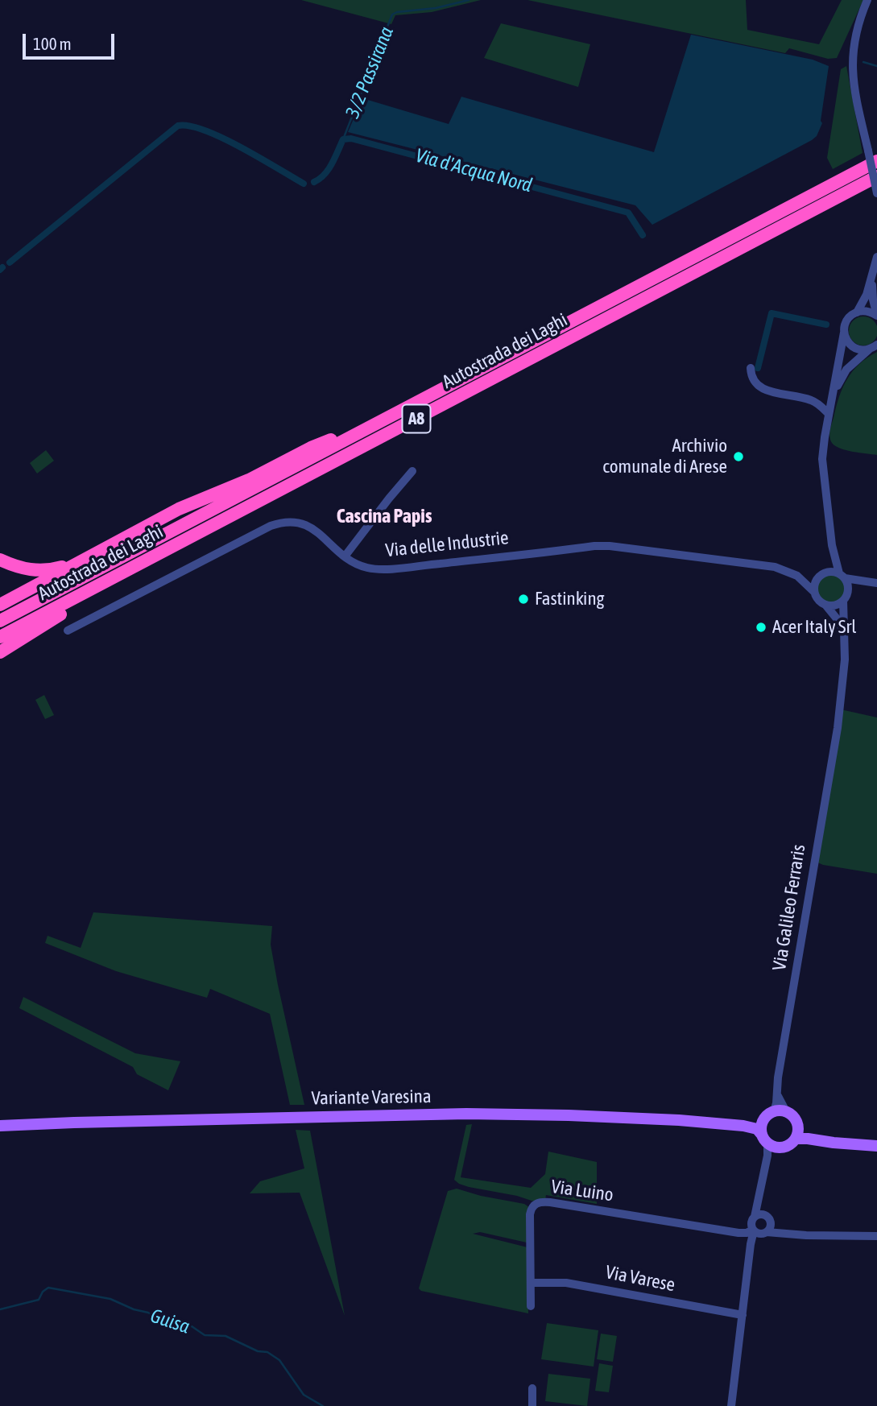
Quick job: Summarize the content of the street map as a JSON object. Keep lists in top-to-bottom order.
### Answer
{
  "streets": {
    "highway": ["Autostrada dei Laghi", "A8"],
    "main road": ["Variante Varesina"],
    "street": [
      "Via delle Industrie",
      "Via Galileo Ferraris",
      "Via Luino",
      "Via Varese"
    ]
  },
  "crossings": [
    ["Via delle Industrie", "Via Galileo Ferraris"],
    ["Via Galileo Ferraris", "Variante Varesina"],
    ["Via Luino", "Via Varese"]
  ],
  "districts": ["Cascina Papis"],
  "water": ["3/2 Passirana", "Via d'Acqua Nord", "Guisa"],
  "places": ["Archivio comunale di Arese", "Fastinking", "Acer Italy Srl"],
  "scale_bar": "100 m"
}
